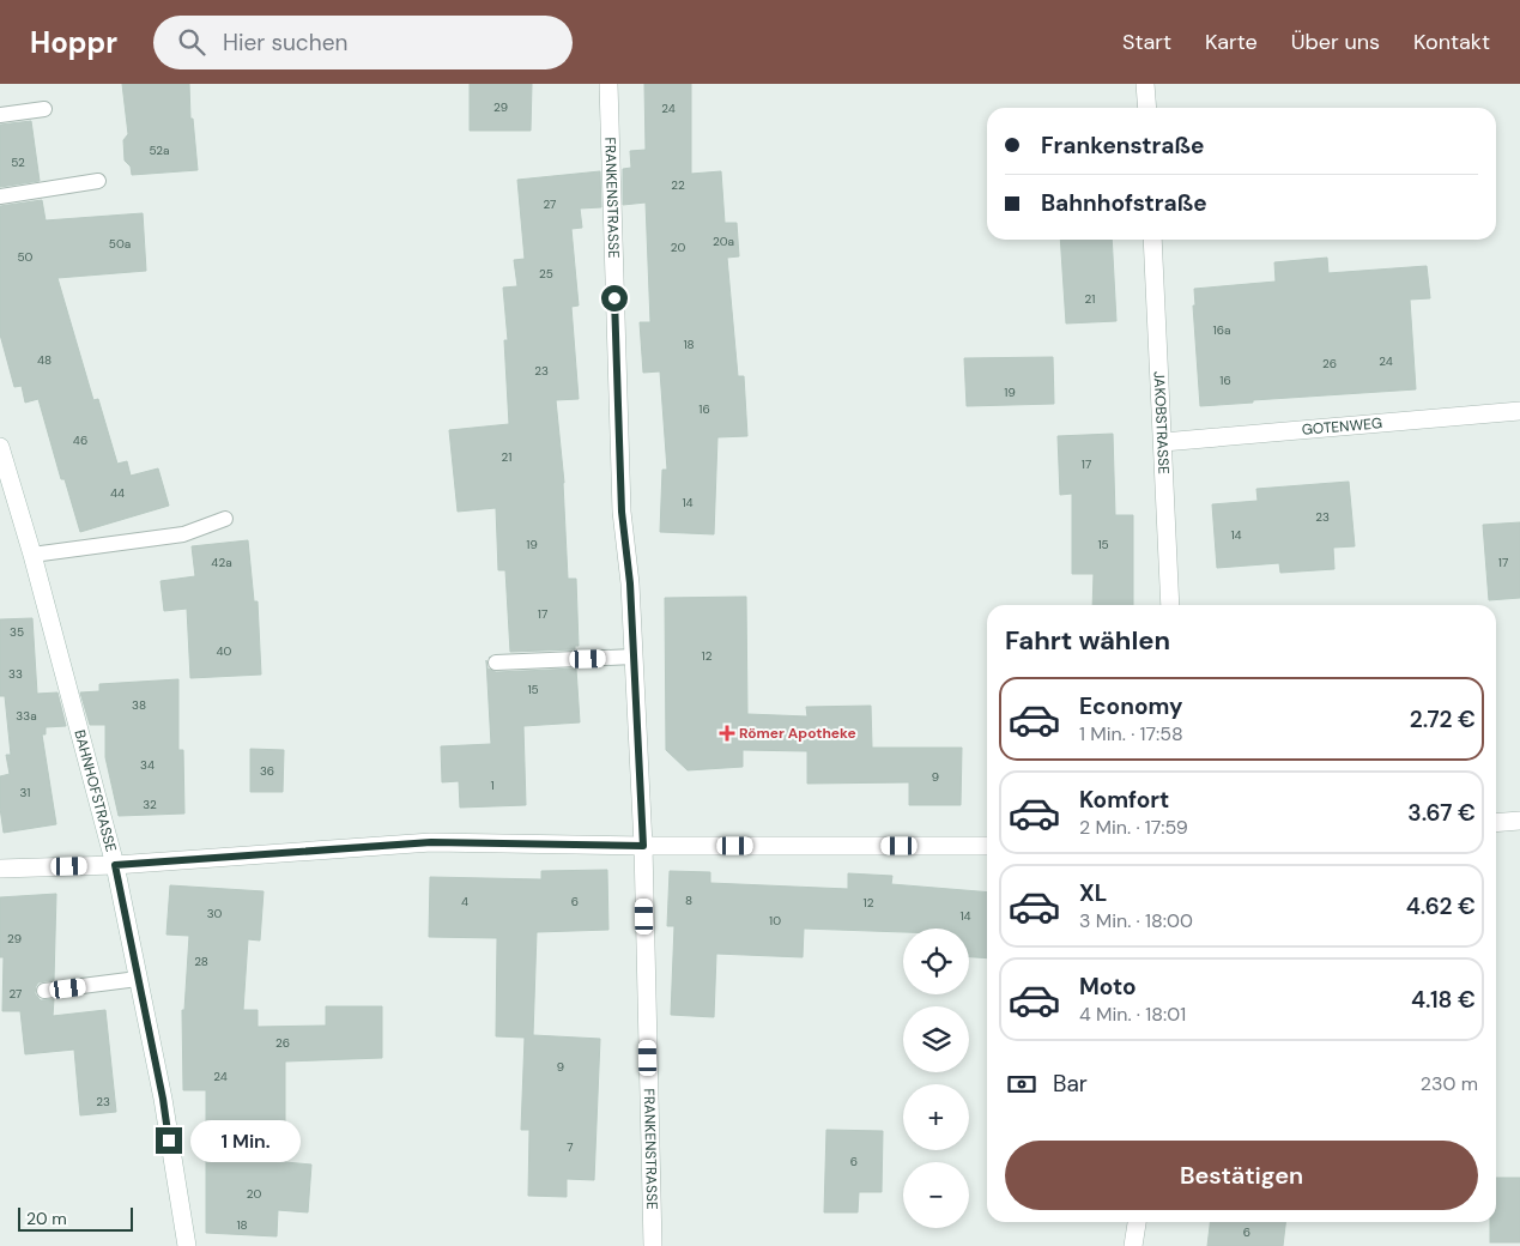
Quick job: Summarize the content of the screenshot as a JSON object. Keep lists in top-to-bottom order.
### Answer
{
  "streets": {
    "street": [
      "FRANKENSTRASSE",
      "JAKOBSTRASSE",
      "GOTENWEG",
      "BAHNHOFSTRASSE"
    ]
  },
  "crossings": [
    ["JAKOBSTRASSE", "GOTENWEG"]
  ],
  "places": {
    "health": ["Römer Apotheke"]
  },
  "house_numbers": [
    "29",
    "24",
    "52a",
    "52",
    "22",
    "27",
    "20a",
    "50a",
    "20",
    "50",
    "25",
    "21",
    "16a",
    "18",
    "48",
    "24",
    "26",
    "23",
    "16",
    "19",
    "16",
    "46",
    "21",
    "17",
    "44",
    "14",
    "23",
    "14",
    "19",
    "15",
    "42a",
    "17",
    "17",
    "35",
    "40",
    "12",
    "33",
    "15",
    "38",
    "33a",
    "34",
    "36",
    "9",
    "1",
    "31",
    "32",
    "8",
    "4",
    "6",
    "12",
    "30",
    "14",
    "10",
    "29",
    "28",
    "27",
    "26",
    "9",
    "24",
    "23",
    "7",
    "6",
    "20",
    "18",
    "6"
  ],
  "scale_bar": "20 m",
  "page": {
    "header": "Hoppr",
    "search": "Hier suchen",
    "nav": [
      "Start",
      "Karte",
      "Über uns",
      "Kontakt"
    ],
    "banner": ["Frankenstraße", "Bahnhofstraße"],
    "heading": "Fahrt wählen",
    "list": [
      {
        "name": "Economy",
        "note": "1 Min. · 17:58",
        "value": "2.72 €"
      },
      {
        "name": "Komfort",
        "note": "2 Min. · 17:59",
        "value": "3.67 €"
      },
      {
        "name": "XL",
        "note": "3 Min. · 18:00",
        "value": "4.62 €"
      },
      {
        "name": "Moto",
        "note": "4 Min. · 18:01",
        "value": "4.18 €"
      }
    ],
    "map_buttons": ["+", "−"],
    "pay": ["Bar", "230 m"],
    "bubble": "1 Min.",
    "buttons": "Bestätigen",
    "scale": "20 m"
  }
}
